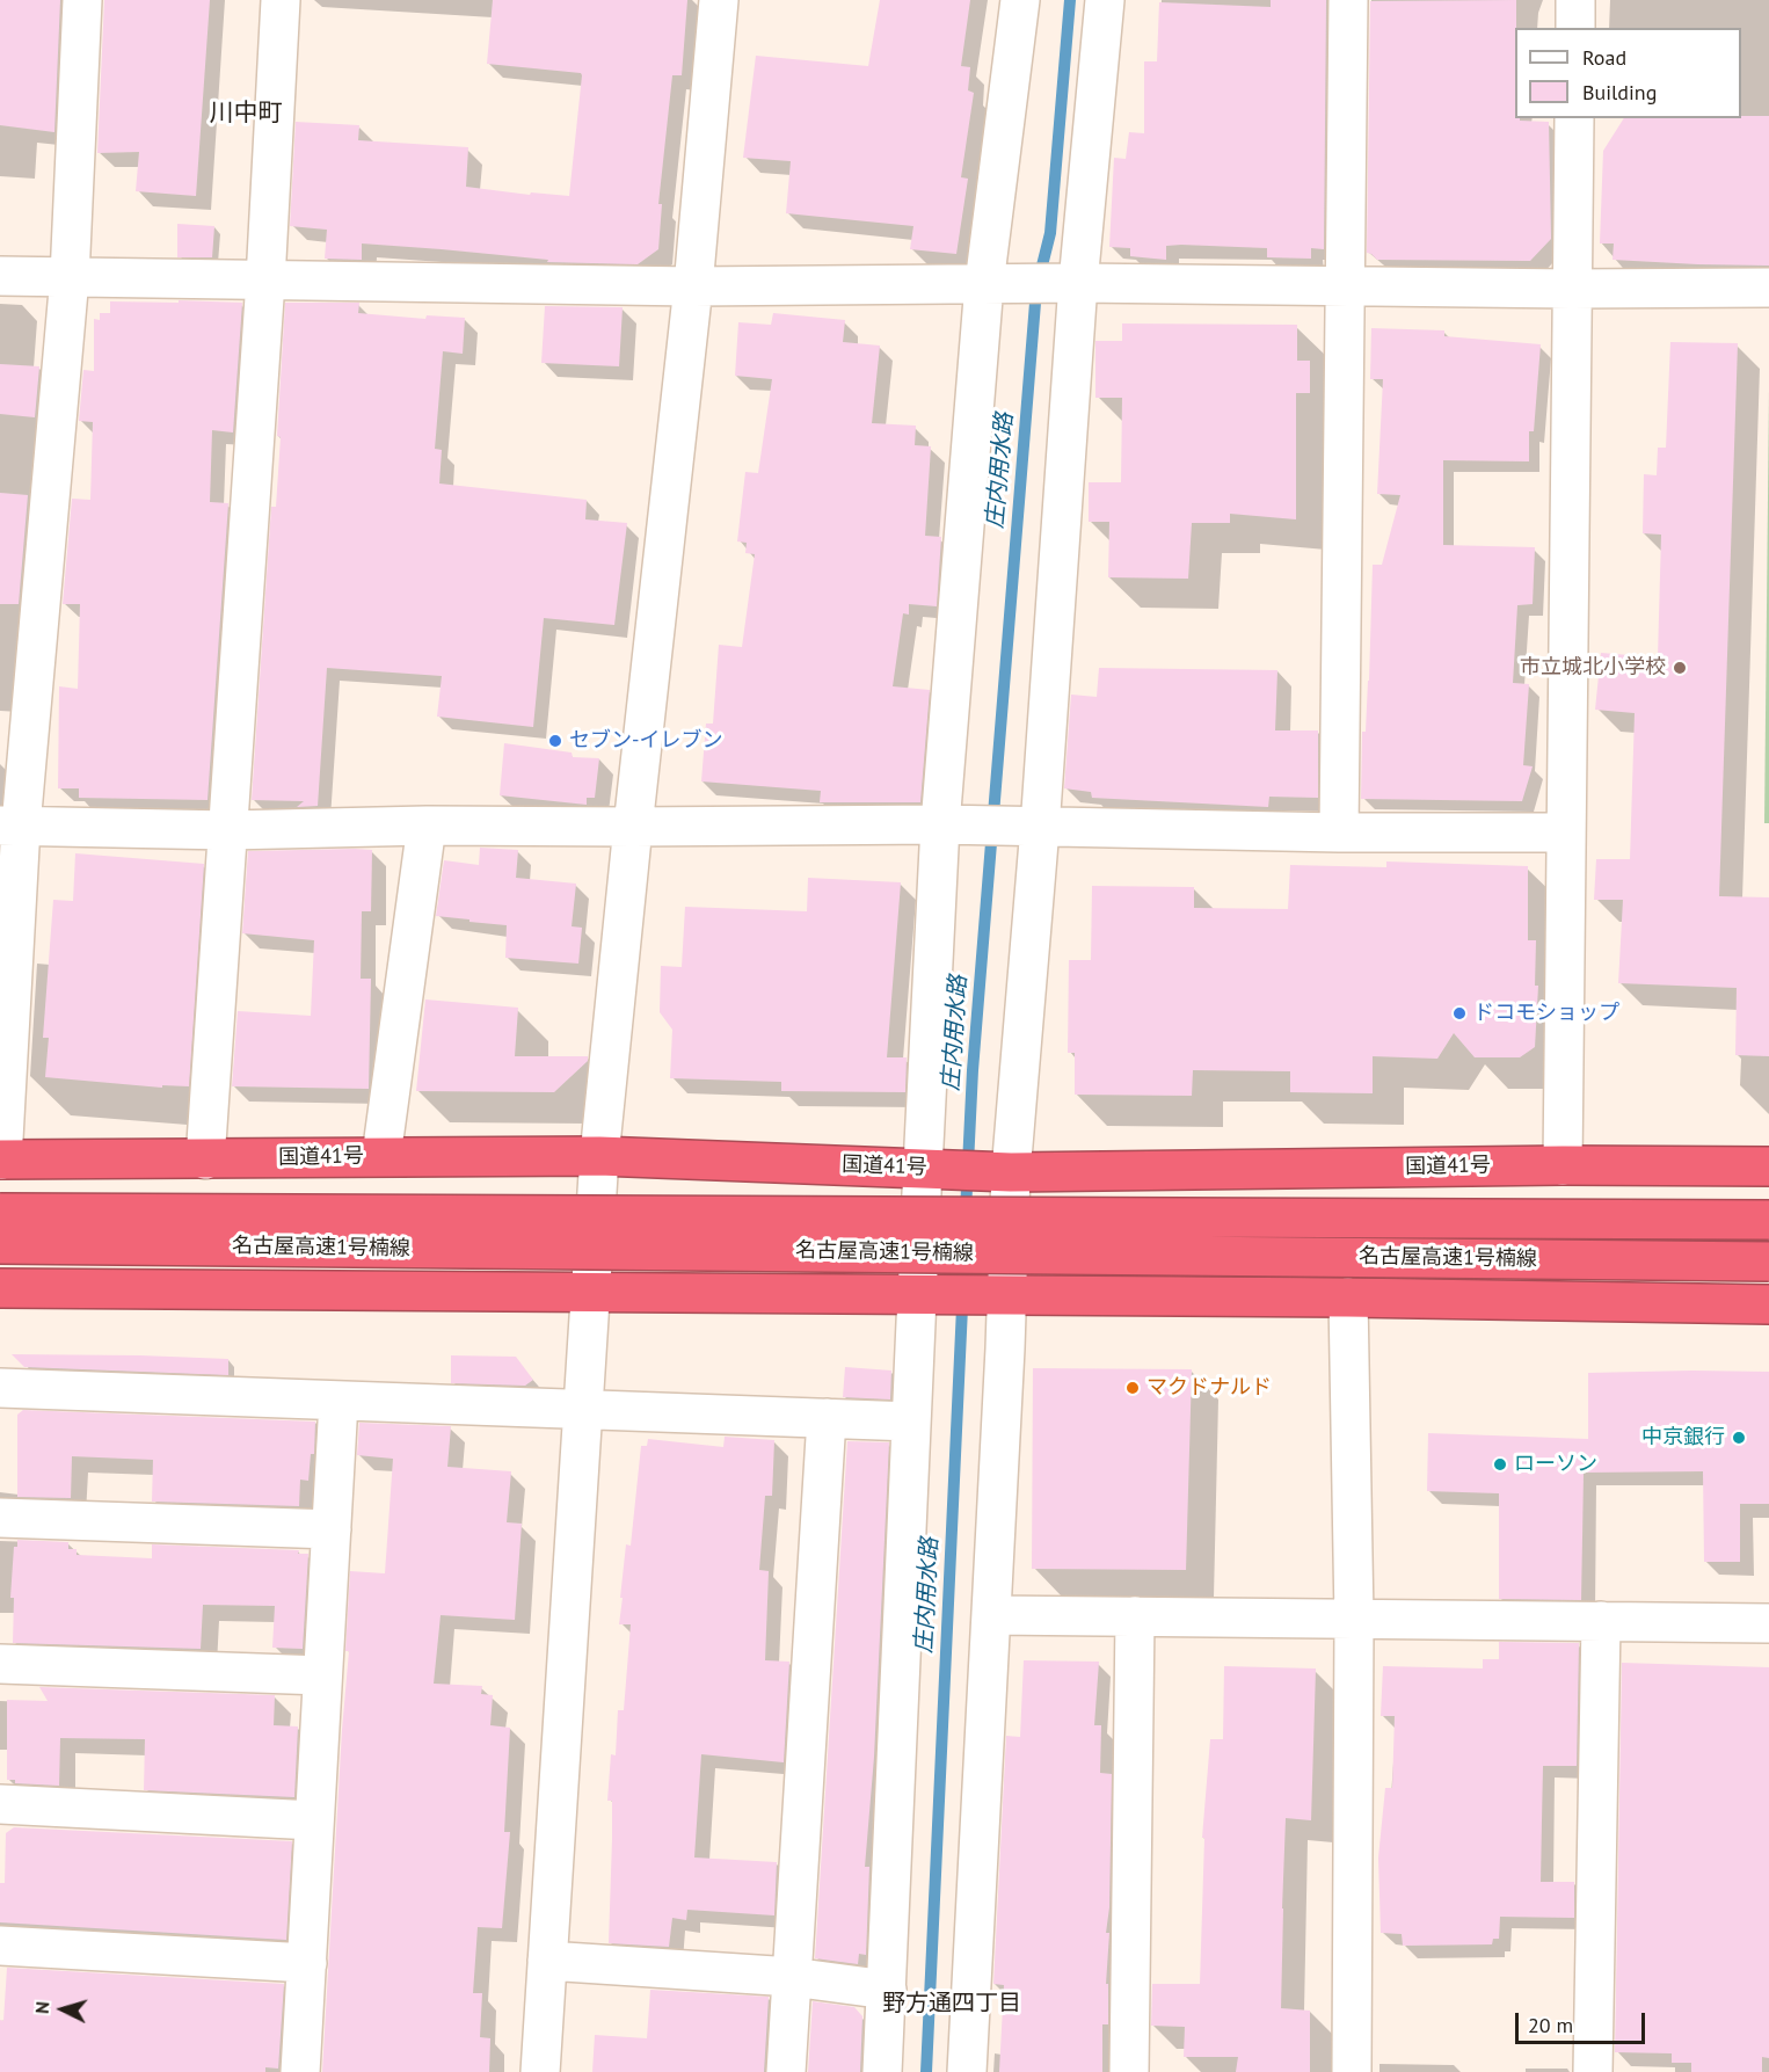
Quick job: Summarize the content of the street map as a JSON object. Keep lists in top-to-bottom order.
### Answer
{
  "streets": {
    "highway": ["国道41号", "名古屋高速1号楠線"]
  },
  "districts": ["川中町", "野方通四丁目"],
  "water": ["庄内用水路"],
  "places": [
    "市立城北小学校",
    "セブン-イレブン",
    "ドコモショップ",
    "マクドナルド",
    "中京銀行",
    "ローソン"
  ],
  "legend": ["Road", "Building"],
  "scale_bar": "20 m",
  "north": "left"
}
